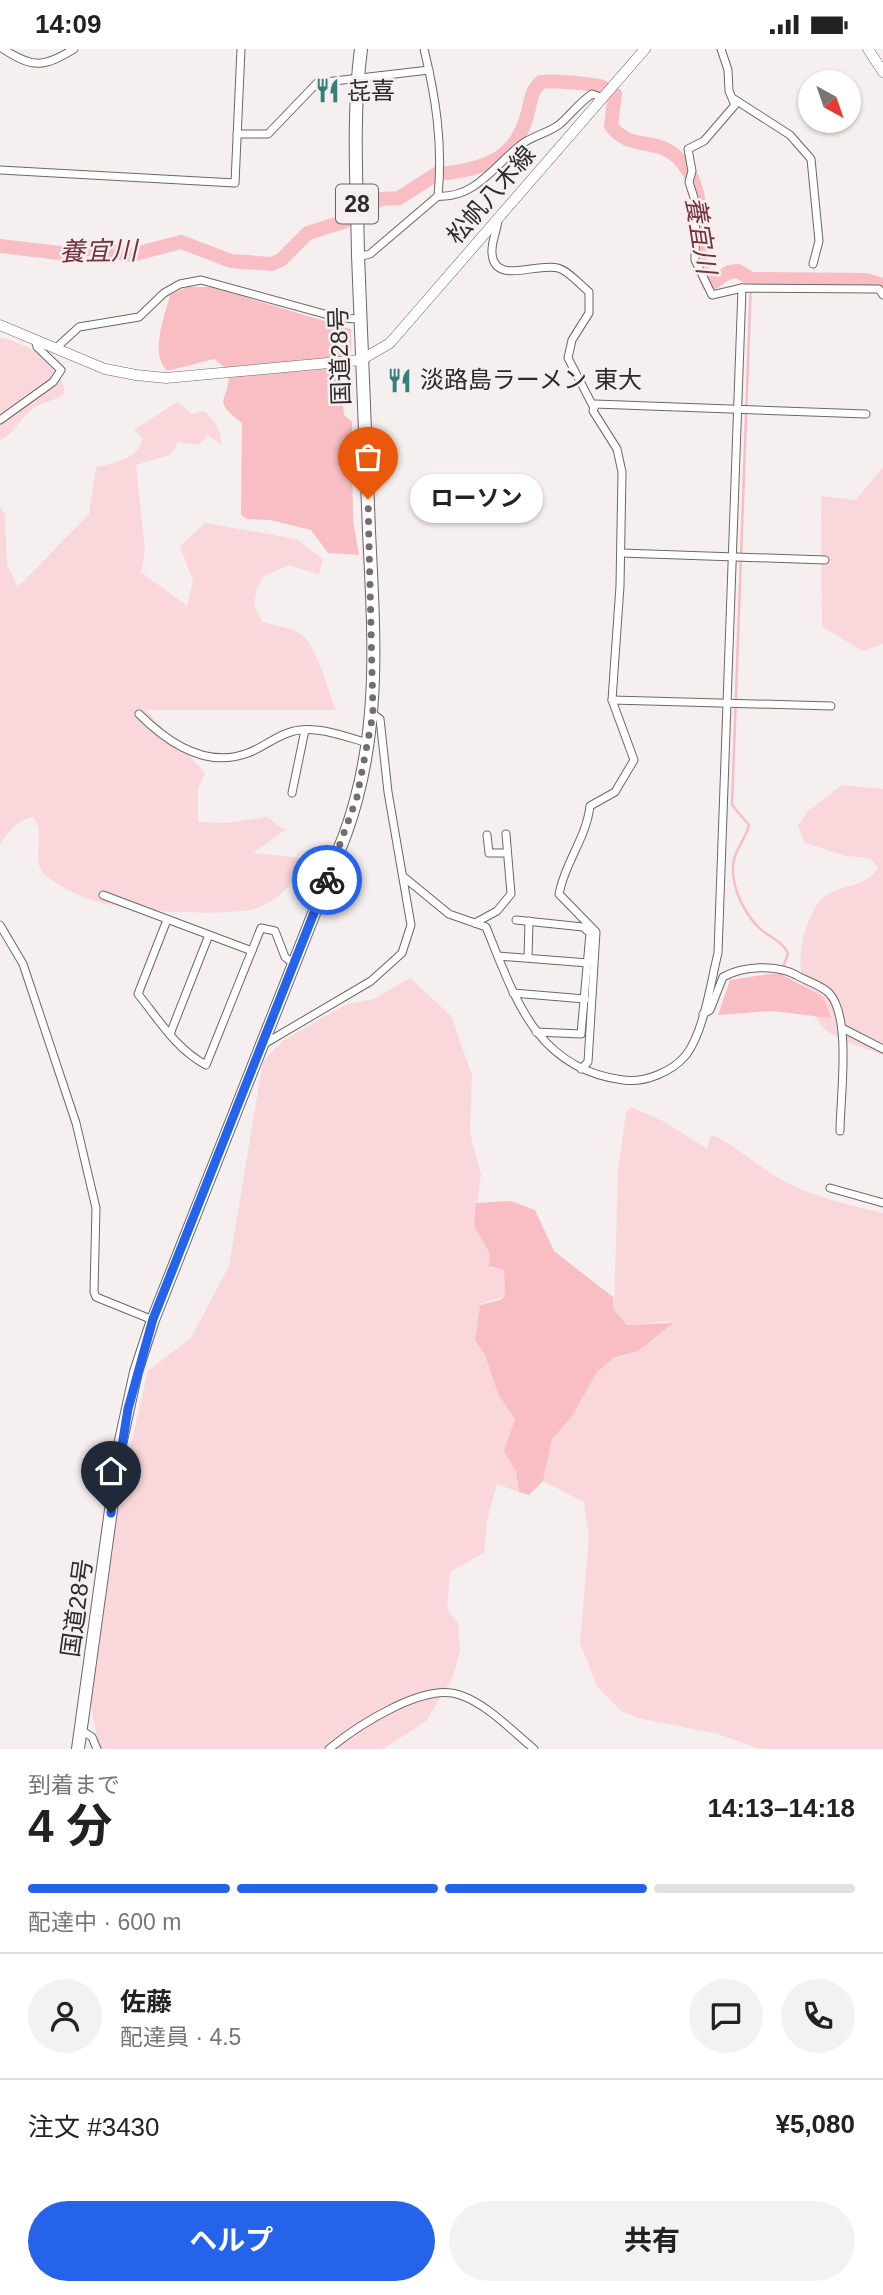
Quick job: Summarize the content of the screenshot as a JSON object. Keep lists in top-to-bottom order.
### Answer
{
  "streets": {
    "highway": ["28", "国道28号"],
    "main road": ["松帆八木線"]
  },
  "crossings": [
    ["松帆八木線", "国道28号"]
  ],
  "water": ["養宜川"],
  "places": {
    "restaurant": ["㐂喜", "淡路島ラーメン 東大"],
    "other": ["ローソン"]
  },
  "north": "bottom right",
  "page": {
    "status": "14:09",
    "bubble": "ローソン",
    "heading": ["4 分", "到着まで", "14:13–14:18"],
    "panel": [
      "佐藤",
      "配達員 · 4.5",
      "注文 #3430",
      "¥5,080"
    ],
    "bar": "配達中 · 600 m",
    "buttons": ["ヘルプ", "共有"]
  }
}
